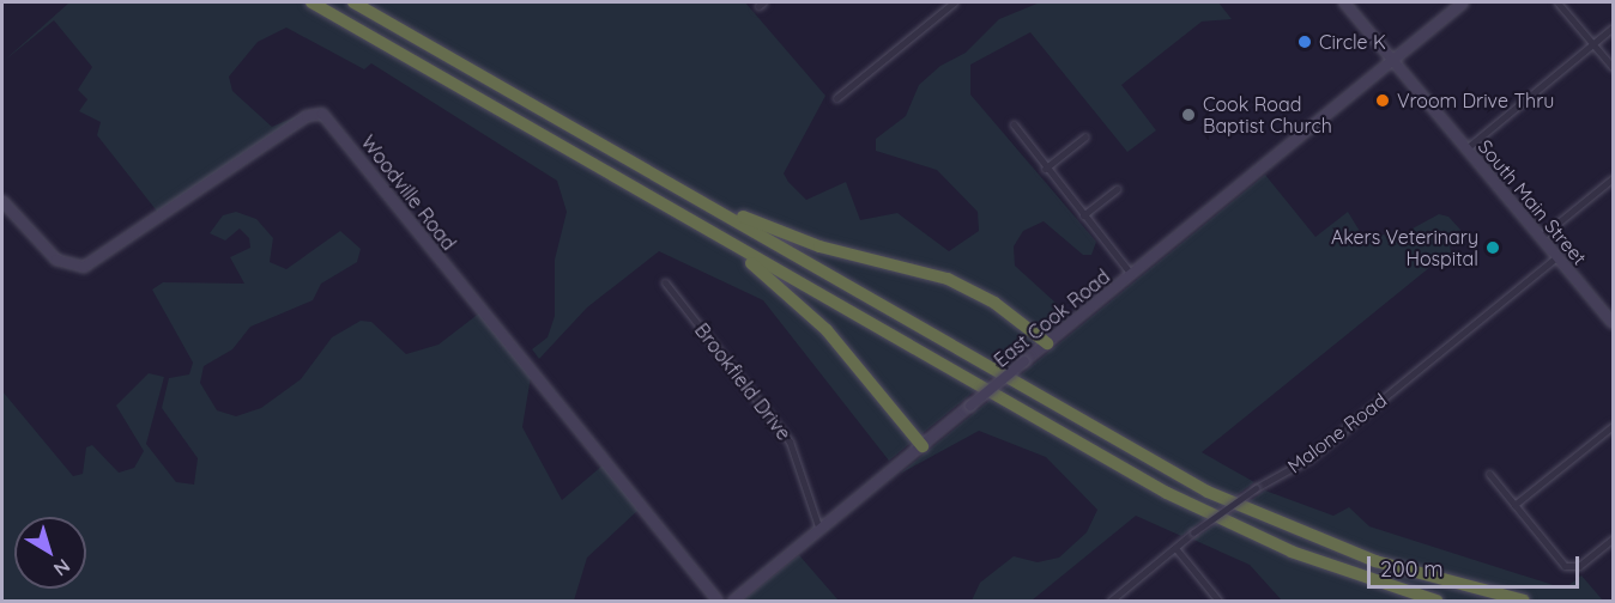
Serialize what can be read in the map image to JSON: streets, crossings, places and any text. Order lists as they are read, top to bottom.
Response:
{
  "streets": {
    "street": [
      "Woodville Road",
      "South Main Street",
      "East Cook Road",
      "Brookfield Drive",
      "Malone Road"
    ]
  },
  "crossings": [
    ["South Main Street", "East Cook Road"],
    ["South Main Street", "Malone Road"],
    ["East Cook Road", "Brookfield Drive"]
  ],
  "places": [
    "Circle K",
    "Vroom Drive Thru",
    "Cook Road Baptist Church",
    "Akers Veterinary Hospital"
  ],
  "scale_bar": "200 m",
  "north": "bottom right"
}
